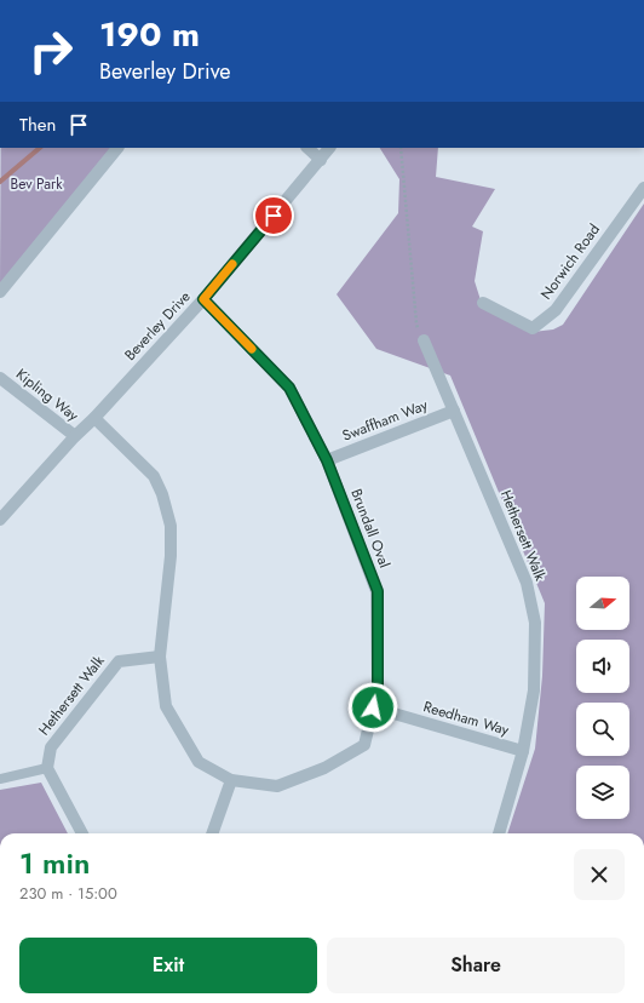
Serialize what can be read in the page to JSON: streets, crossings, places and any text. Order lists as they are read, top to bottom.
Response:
{
  "streets": {
    "street": [
      "Norwich Road",
      "Beverley Drive",
      "Kipling Way",
      "Swaffham Way",
      "Brundall Oval",
      "Hethersett Walk",
      "Reedham Way"
    ]
  },
  "crossings": [
    ["Beverley Drive", "Kipling Way"],
    ["Beverley Drive", "Brundall Oval"],
    ["Swaffham Way", "Brundall Oval"],
    ["Swaffham Way", "Hethersett Walk"],
    ["Brundall Oval", "Hethersett Walk"],
    ["Brundall Oval", "Reedham Way"],
    ["Hethersett Walk", "Reedham Way"]
  ],
  "parks": ["Bev Park"],
  "north": "right",
  "page": {
    "turn": ["190 m", "Beverley Drive"],
    "then": "Then",
    "heading": ["1 min", "230 m · 15:00"],
    "buttons": ["Exit", "Share"]
  }
}
